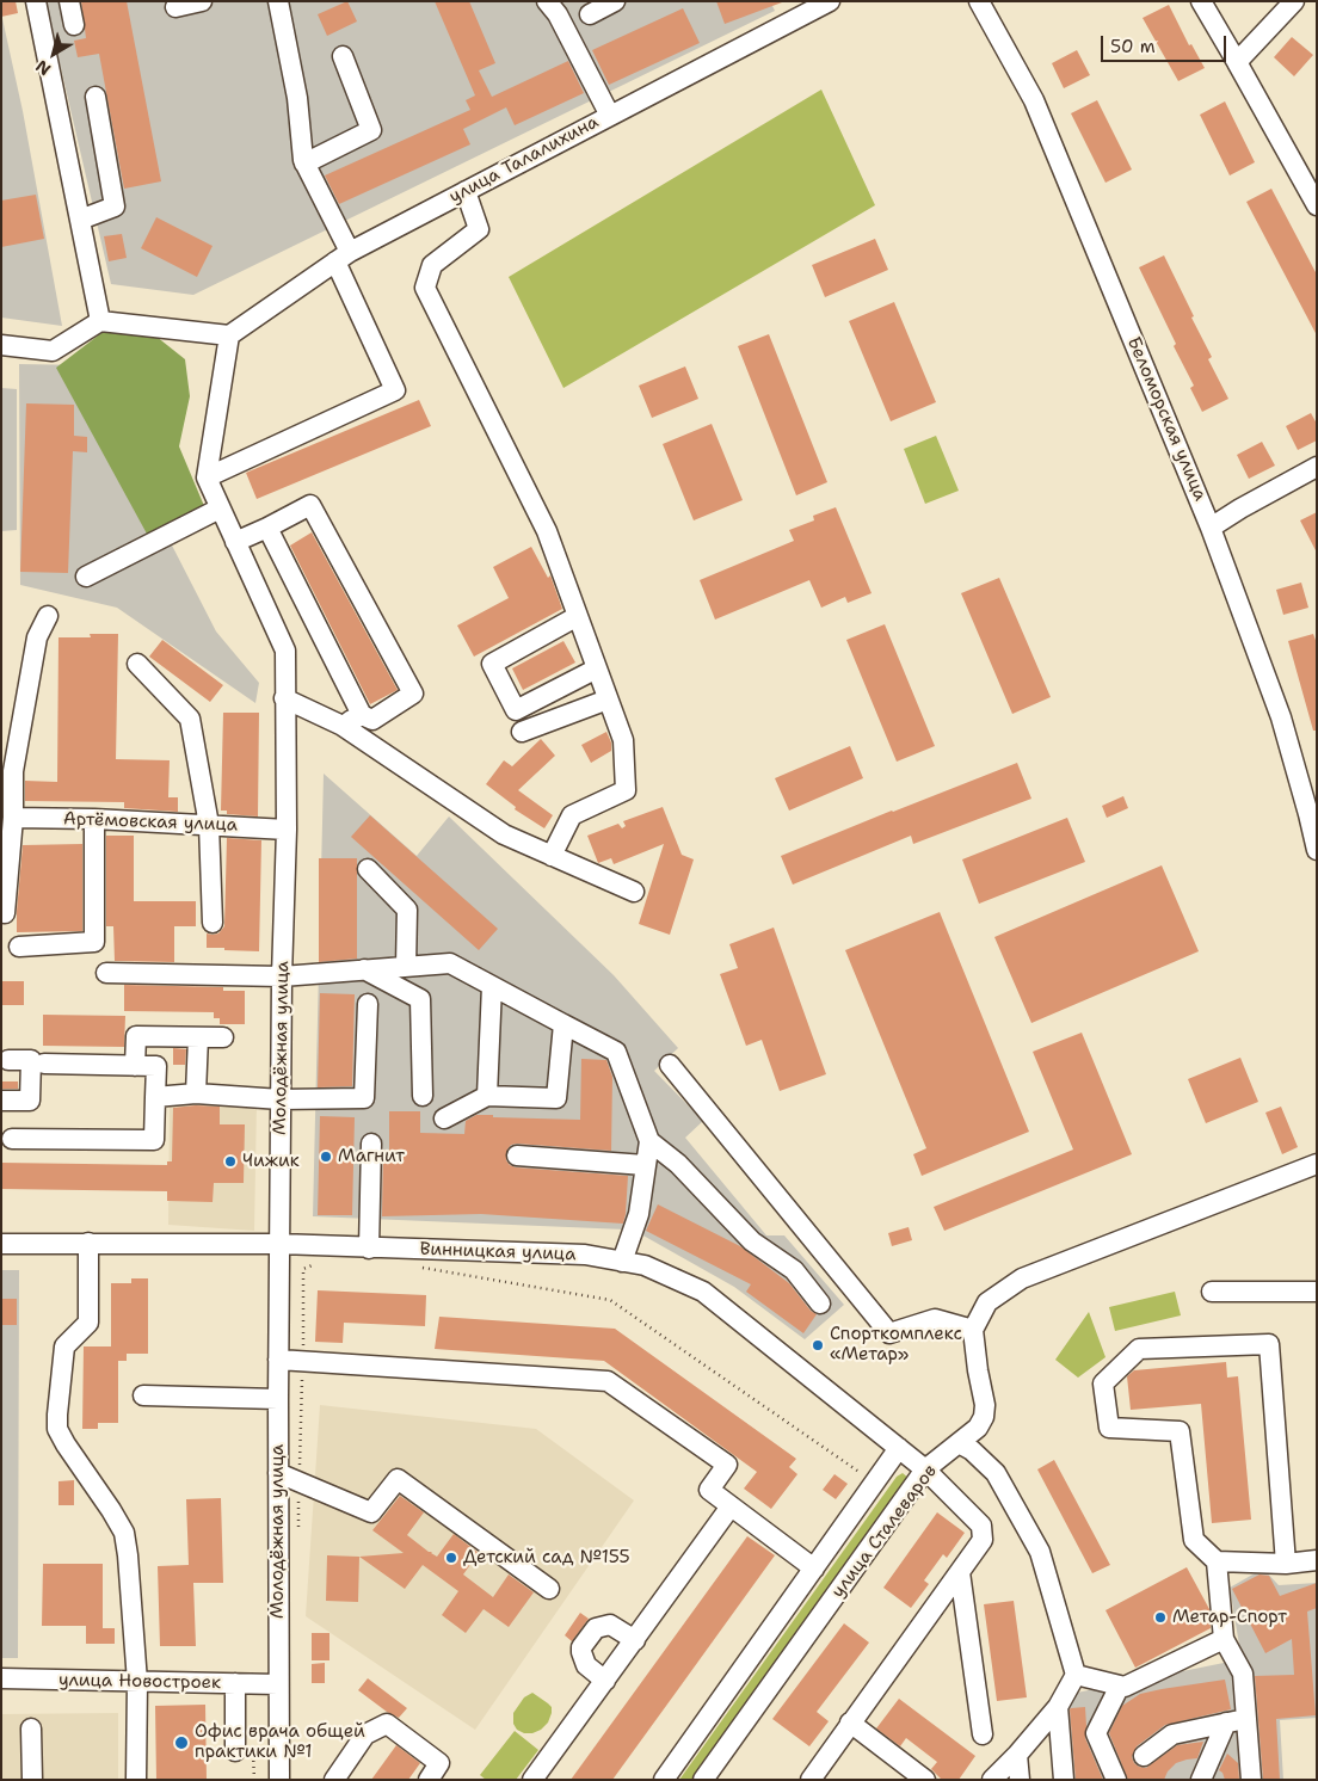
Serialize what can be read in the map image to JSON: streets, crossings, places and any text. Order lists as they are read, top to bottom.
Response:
{
  "streets": {
    "street": [
      "улица Талалихина",
      "Беломорская улица",
      "Артёмовская улица",
      "Молодёжная улица",
      "Винницкая улица",
      "улица Сталеваров",
      "улица Новостроек"
    ]
  },
  "crossings": [
    ["Артёмовская улица", "Молодёжная улица"],
    ["Молодёжная улица", "Винницкая улица"],
    ["Молодёжная улица", "улица Новостроек"],
    ["Винницкая улица", "улица Сталеваров"]
  ],
  "places": [
    "Магнит",
    "Чижик",
    "Спорткомплекс «Метар»",
    "Детский сад №155",
    "Метар-Спорт",
    "Офис врача общей практики №1"
  ],
  "scale_bar": "50 m",
  "north": "bottom left"
}
